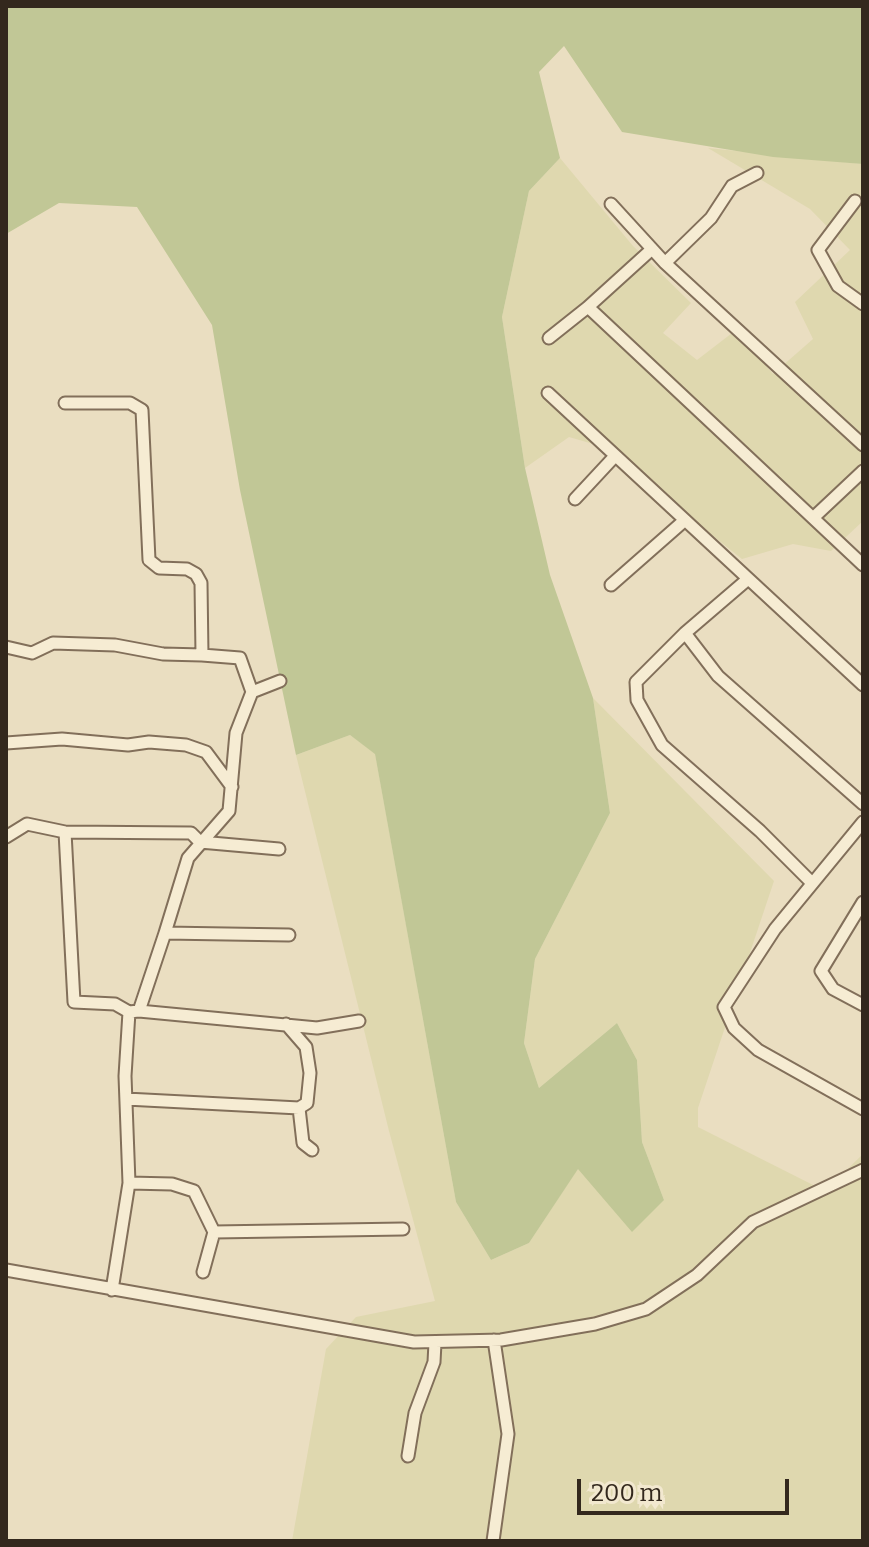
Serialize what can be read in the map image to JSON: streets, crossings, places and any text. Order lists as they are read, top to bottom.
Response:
{
  "scale_bar": "200 m"
}
